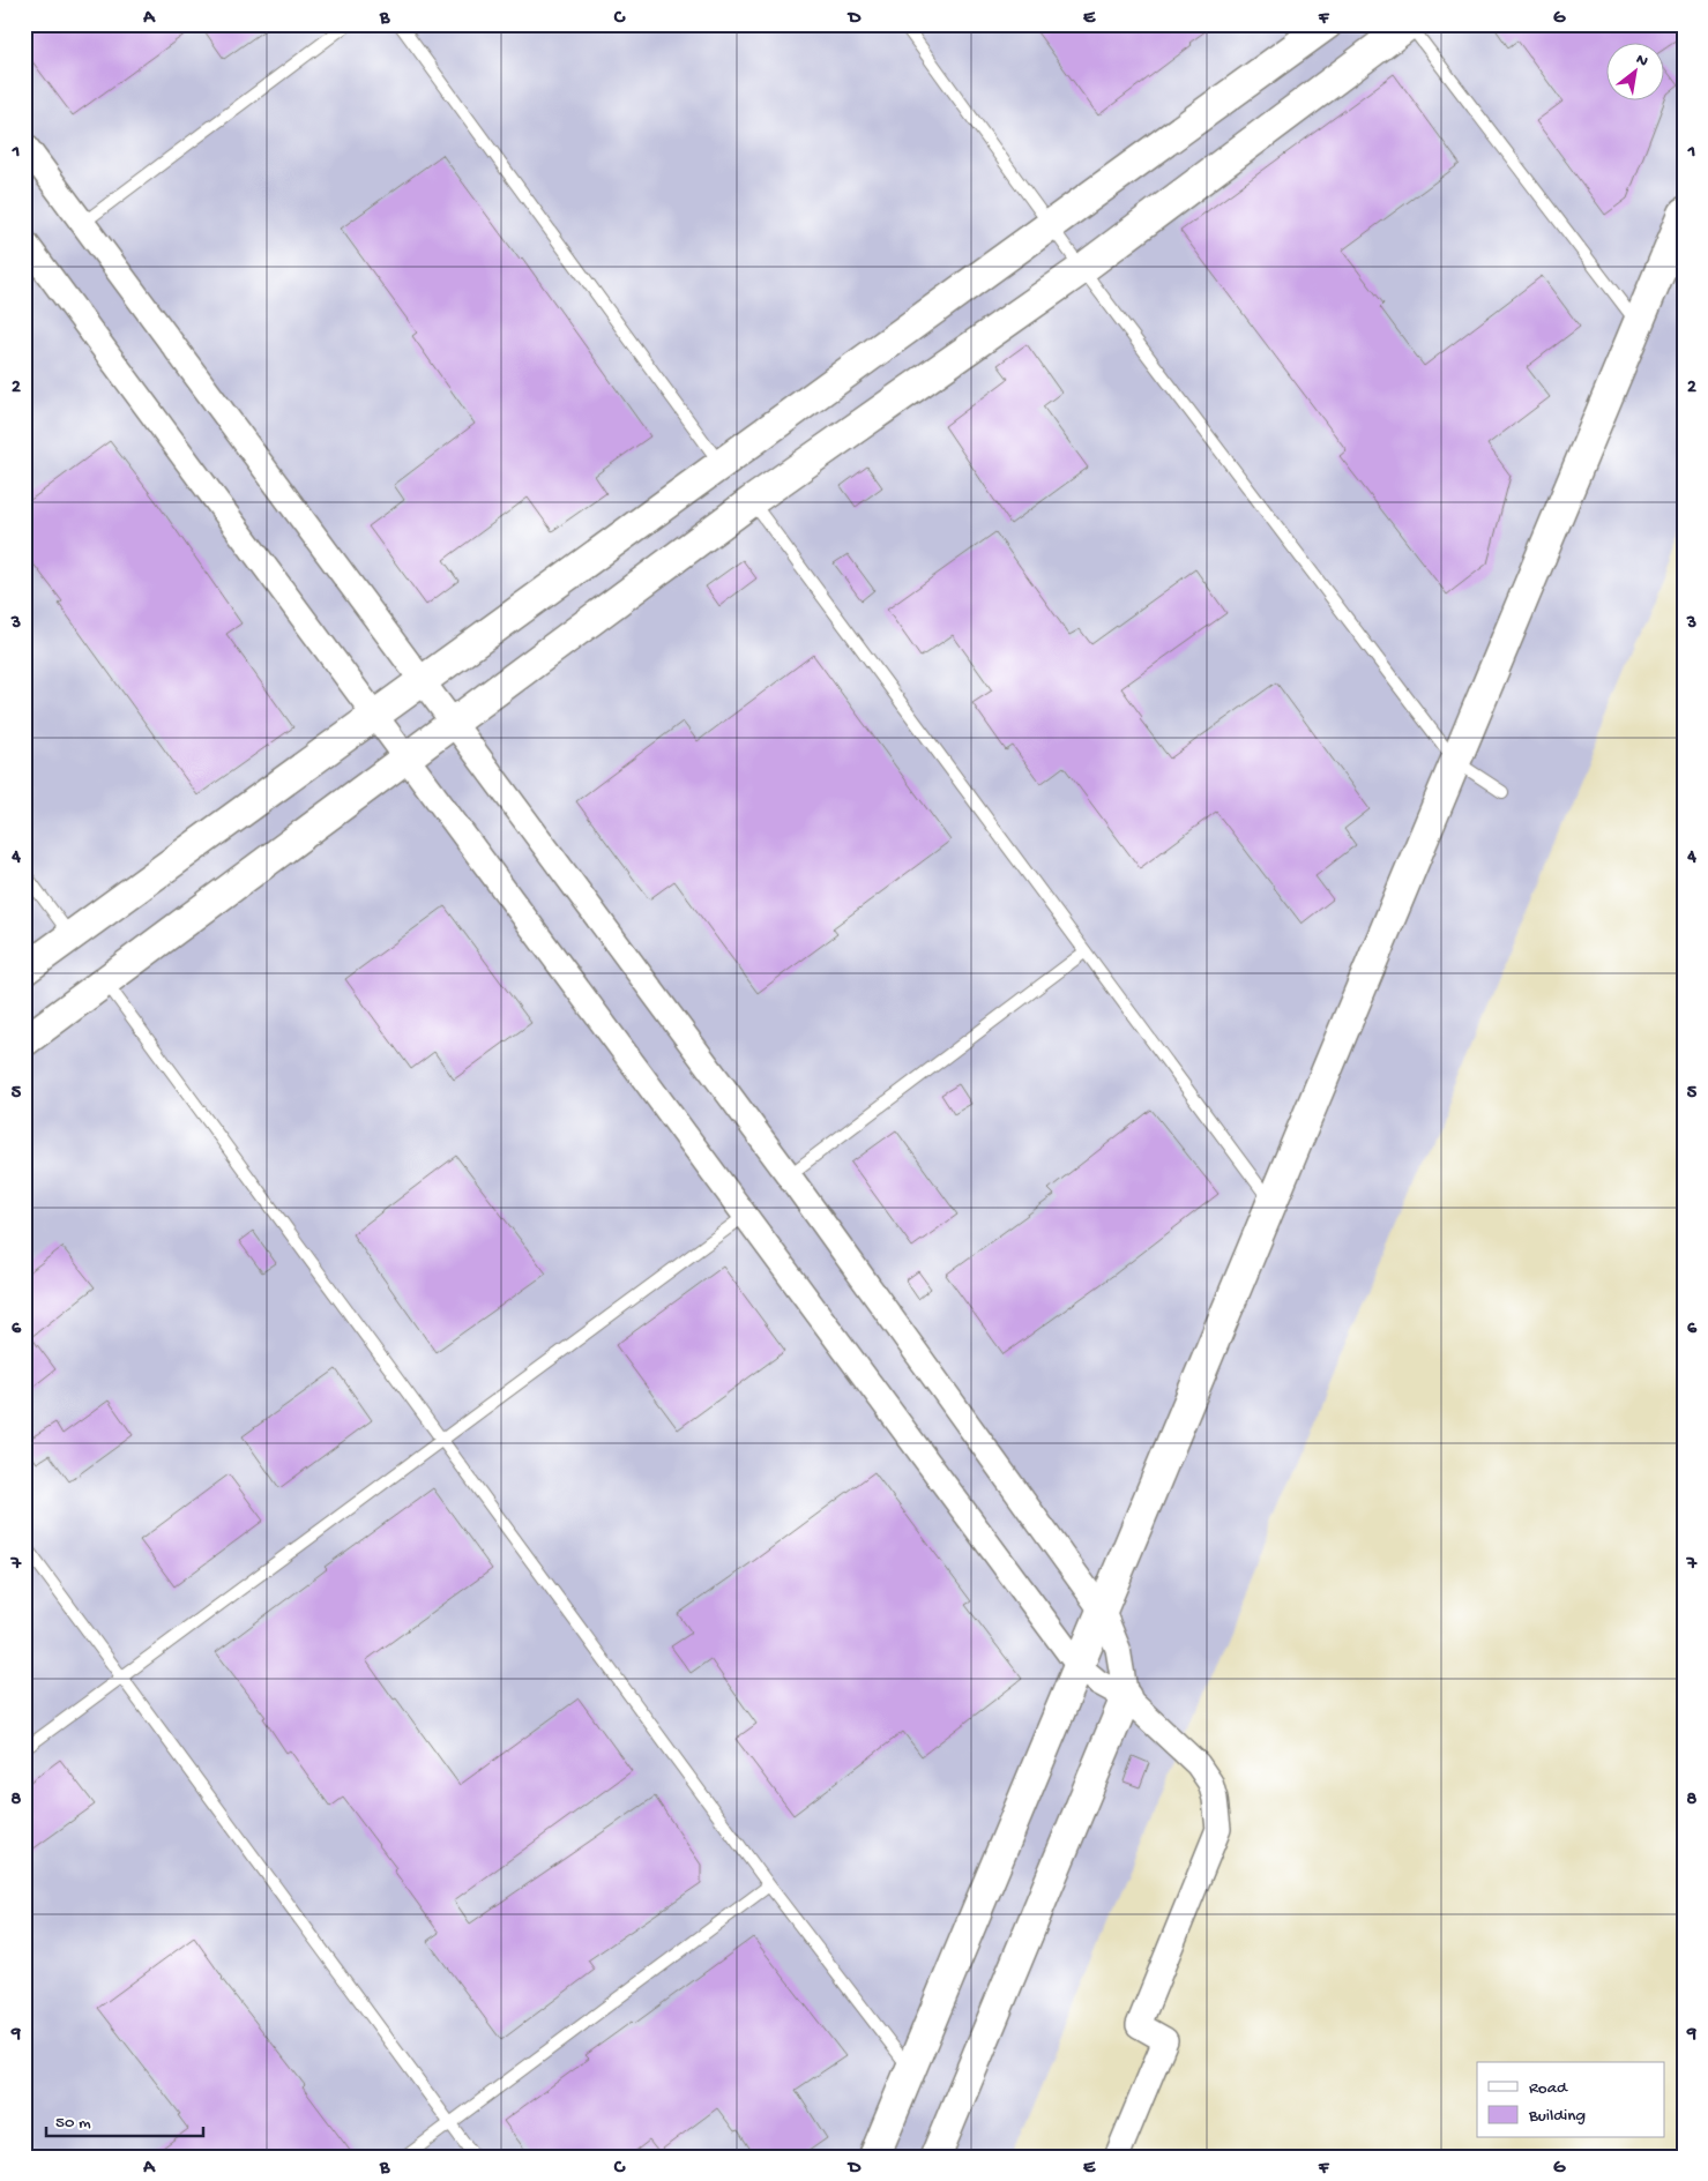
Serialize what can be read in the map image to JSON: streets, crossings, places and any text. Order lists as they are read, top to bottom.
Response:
{
  "legend": ["Road", "Building"],
  "scale_bar": "50 m",
  "north": "top right",
  "grid": {
    "columns": [
      "A",
      "B",
      "C",
      "D",
      "E",
      "F",
      "G"
    ],
    "rows": [
      "1",
      "2",
      "3",
      "4",
      "5",
      "6",
      "7",
      "8",
      "9"
    ]
  }
}
